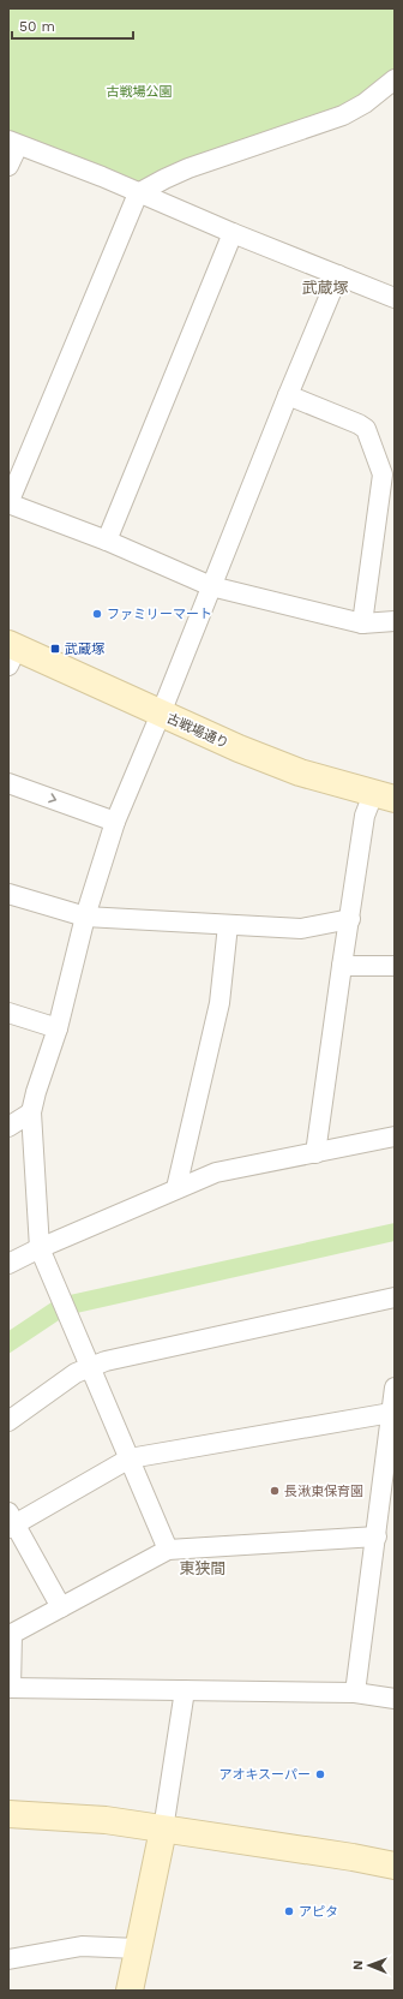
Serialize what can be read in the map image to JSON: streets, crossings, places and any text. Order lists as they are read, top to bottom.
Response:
{
  "streets": {
    "street": ["古戦場通り"]
  },
  "districts": ["武蔵塚", "東狭間"],
  "parks": ["古戦場公園"],
  "places": {
    "other": [
      "ファミリーマート",
      "長湫東保育園",
      "アオキスーパー",
      "アピタ"
    ],
    "transit": ["武蔵塚"]
  },
  "scale_bar": "50 m",
  "north": "left"
}
